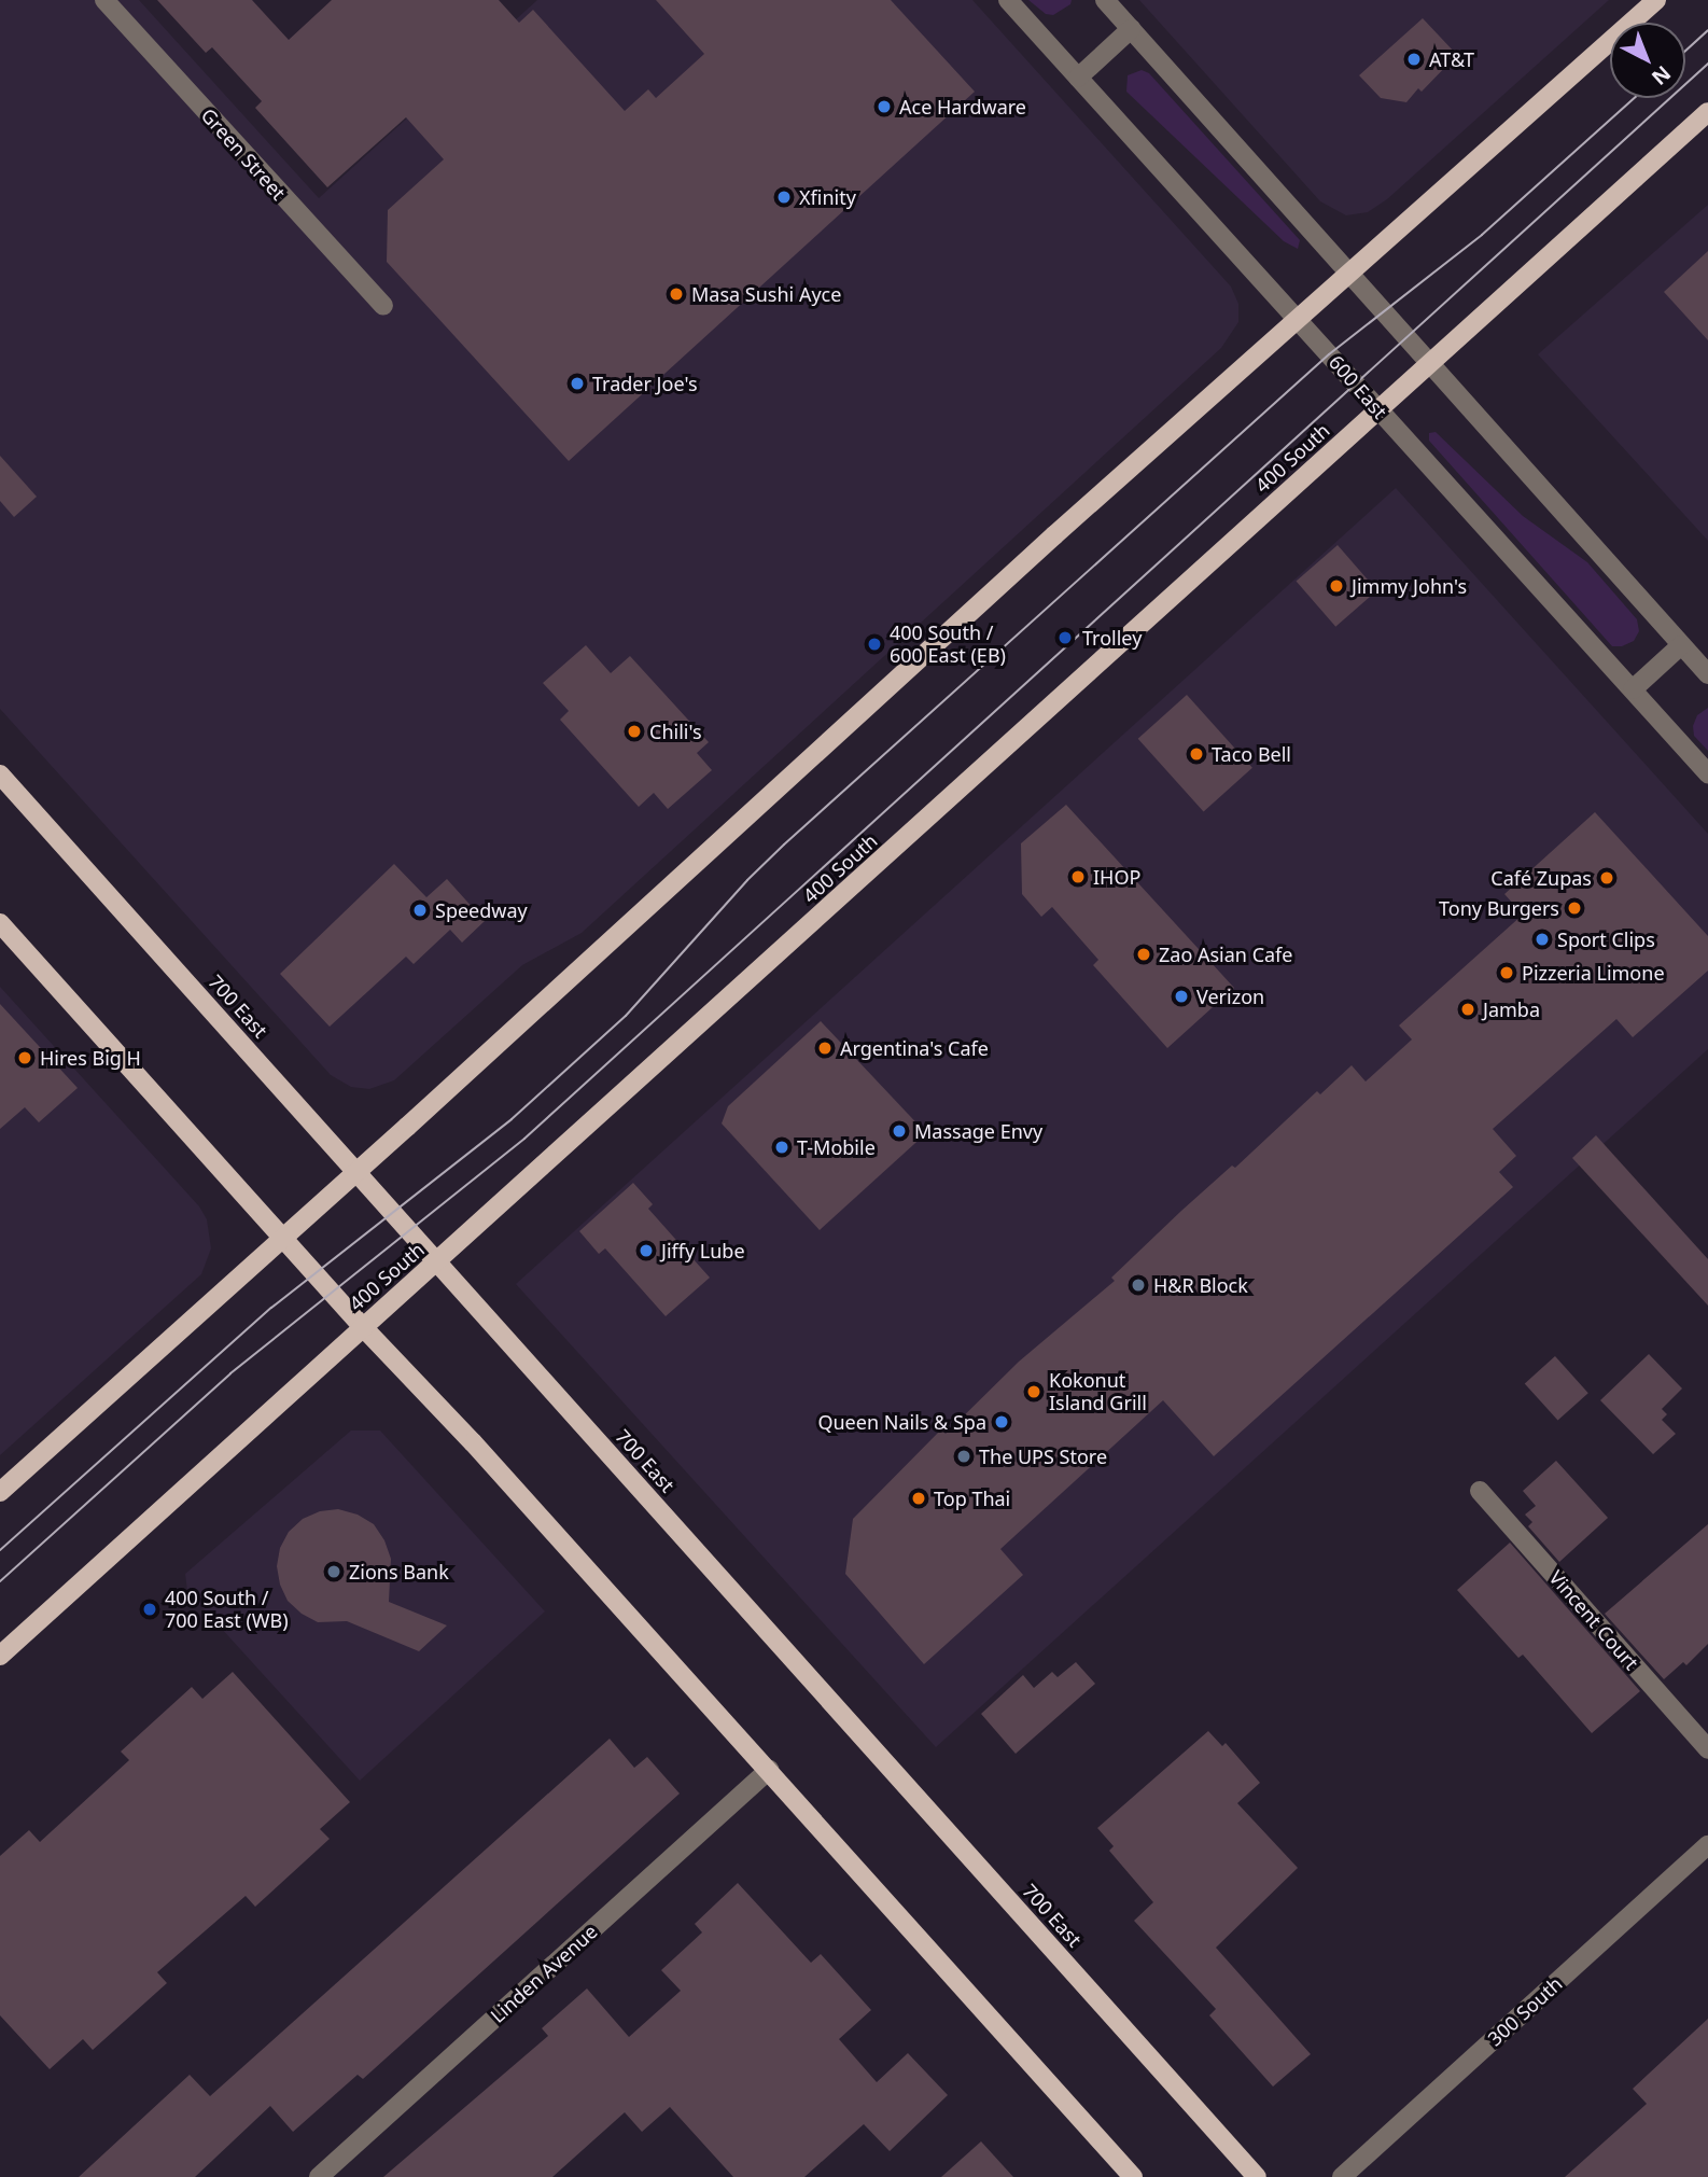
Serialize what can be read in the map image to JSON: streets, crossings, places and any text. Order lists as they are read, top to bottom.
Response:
{
  "streets": {
    "main road": ["400 South", "700 East"],
    "street": [
      "Green Street",
      "600 East",
      "Vincent Court",
      "Linden Avenue",
      "300 South"
    ]
  },
  "crossings": [
    ["600 East", "400 South"],
    ["400 South", "700 East"]
  ],
  "places": [
    "AT&T",
    "Ace Hardware",
    "Xfinity",
    "Masa Sushi Ayce",
    "Trader Joe's",
    "Jimmy John's",
    "Trolley",
    "400 South / 600 East (EB)",
    "Chili's",
    "Taco Bell",
    "IHOP",
    "Café Zupas",
    "Tony Burgers",
    "Speedway",
    "Sport Clips",
    "Zao Asian Cafe",
    "Pizzeria Limone",
    "Verizon",
    "Jamba",
    "Argentina's Cafe",
    "Hires Big H",
    "Massage Envy",
    "T-Mobile",
    "Jiffy Lube",
    "H&R Block",
    "Kokonut Island Grill",
    "Queen Nails & Spa",
    "The UPS Store",
    "Top Thai",
    "Zions Bank",
    "400 South / 700 East (WB)"
  ],
  "north": "bottom right"
}
